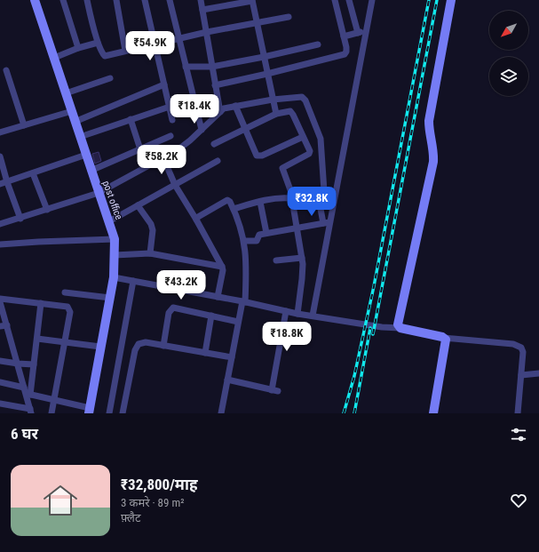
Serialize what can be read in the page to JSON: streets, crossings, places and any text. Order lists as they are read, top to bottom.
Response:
{
  "streets": {
    "street": ["post office"]
  },
  "north": "bottom left",
  "page": {
    "price": [
      "₹54.9K",
      "₹18.4K",
      "₹58.2K",
      "₹32.8K",
      "₹43.2K",
      "₹18.8K"
    ],
    "heading": "6 घर",
    "list": [
      {
        "name": "₹32,800/माह",
        "note": "3 कमरे · 89 m² · फ़्लैट"
      }
    ]
  }
}
